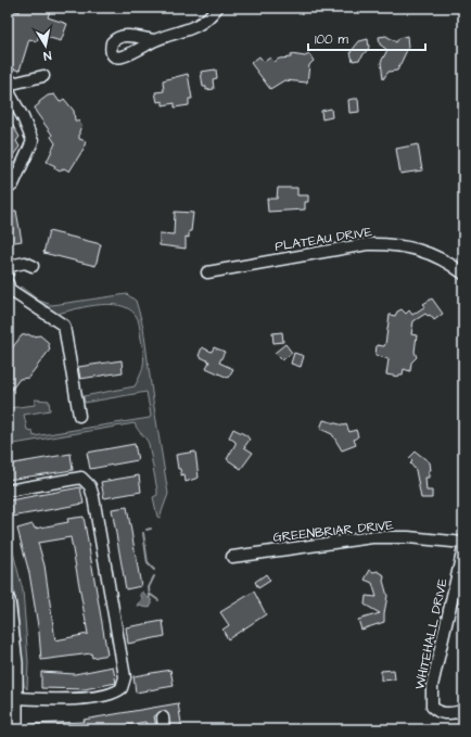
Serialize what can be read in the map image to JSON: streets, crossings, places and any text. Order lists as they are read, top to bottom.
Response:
{
  "streets": {
    "street": ["PLATEAU DRIVE", "GREENBRIAR DRIVE", "WHITEHALL DRIVE"]
  },
  "scale_bar": "100 m",
  "north": "bottom"
}
